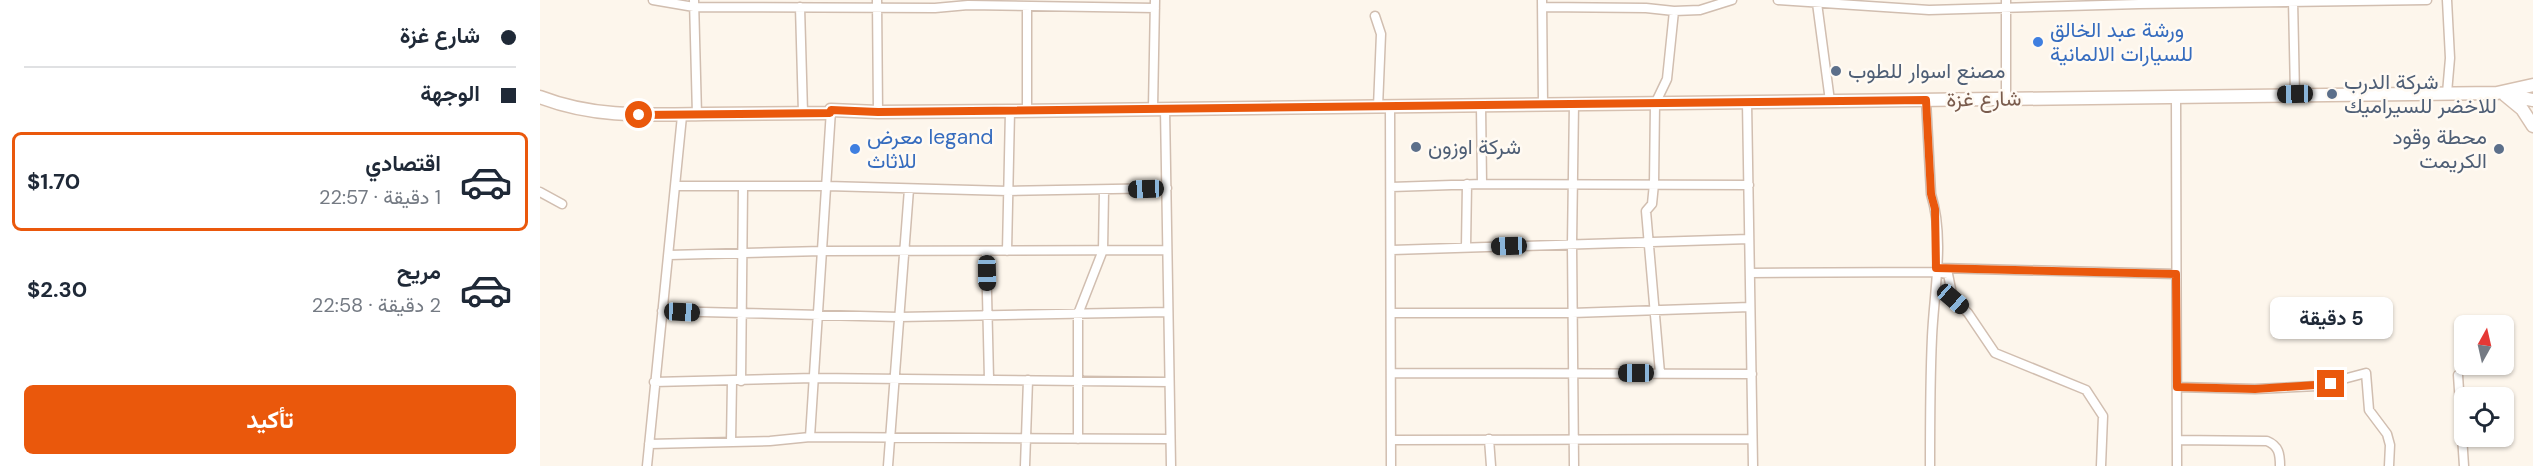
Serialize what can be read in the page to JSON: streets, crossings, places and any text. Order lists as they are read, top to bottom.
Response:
{
  "streets": {
    "main road": ["شارع غزة"]
  },
  "places": [
    "ورشة عبد الخالق للسيارات الالمانية",
    "مصنع اسوار للطوب",
    "شركة الدرب للاخضر للسيراميك",
    "شركة اوزون",
    "معرض legand للاثاث",
    "محطة وقود الكريمت"
  ],
  "north": "top",
  "page": {
    "banner": ["شارع غزة", "الوجهة"],
    "list": [
      {
        "name": "اقتصادي",
        "note": "1 دقيقة · 22:57",
        "value": "$1.70"
      },
      {
        "name": "مريح",
        "note": "2 دقيقة · 22:58",
        "value": "$2.30"
      }
    ],
    "bubble": "5 دقيقة",
    "buttons": "تأكيد"
  }
}
